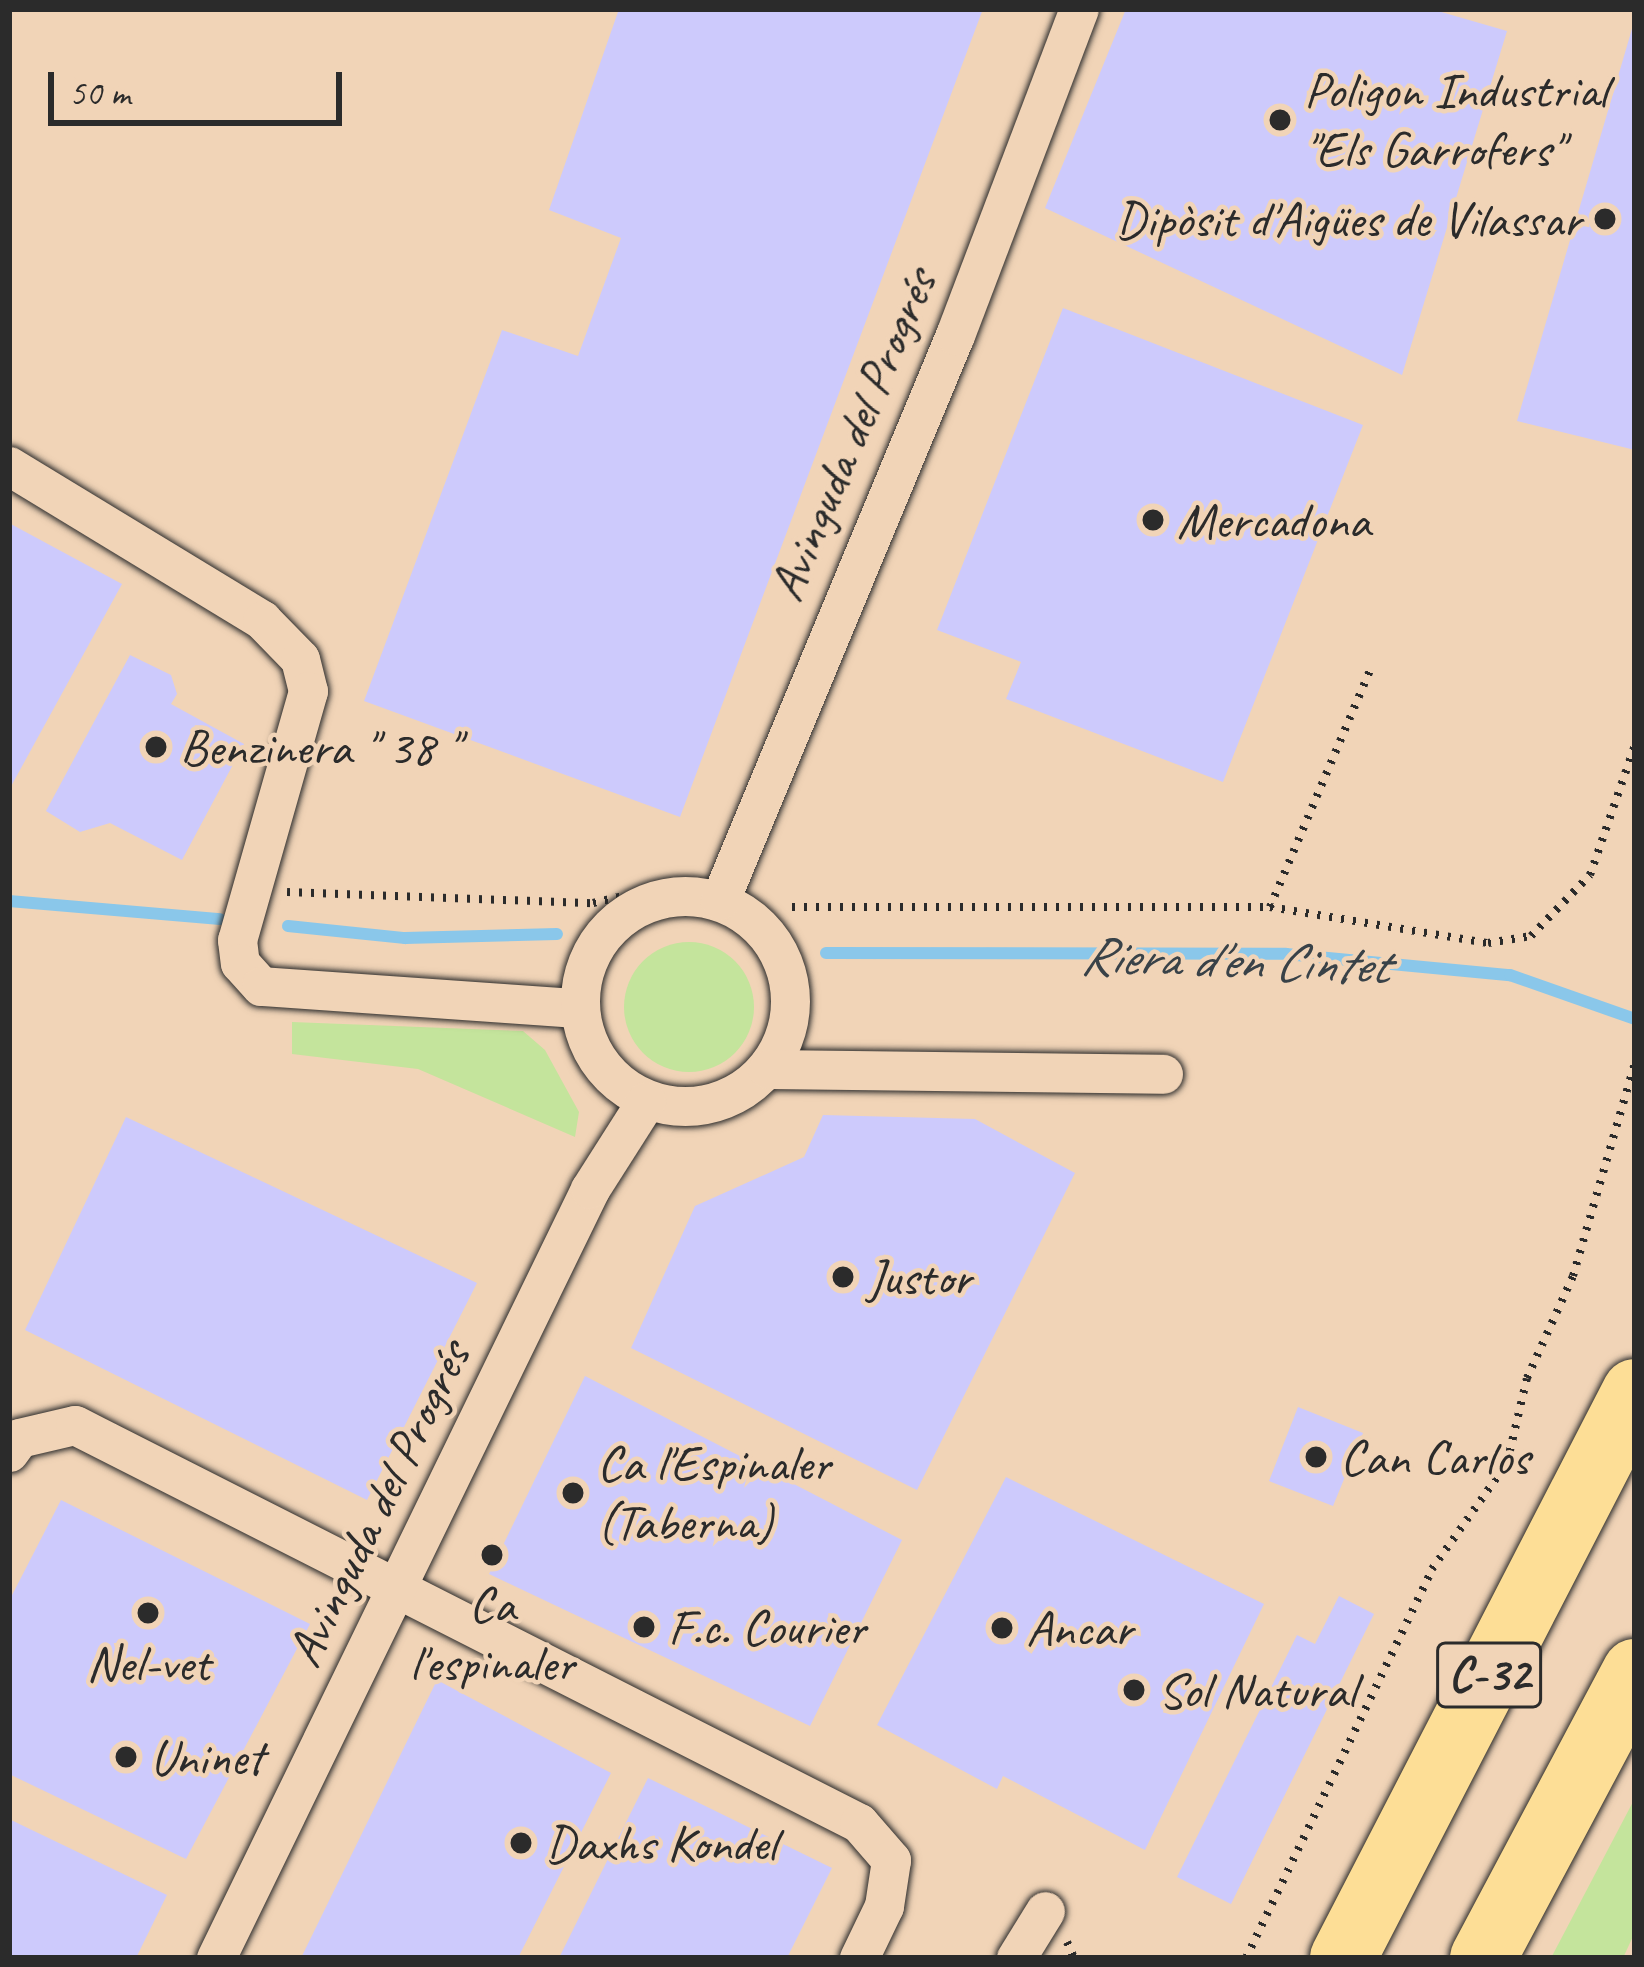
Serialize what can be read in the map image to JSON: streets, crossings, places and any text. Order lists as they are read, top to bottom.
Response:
{
  "streets": {
    "highway": ["C-32"],
    "street": ["Avinguda del Progrés"]
  },
  "water": ["Riera d'en Cintet"],
  "places": [
    "Poligon Industrial \"Els Garrofers\"",
    "Dipòsit d'Aigües de Vilassar",
    "Mercadona",
    "Benzinera \" 38 \"",
    "Justor",
    "Can Carlos",
    "Ca l'Espinaler (Taberna)",
    "Ca l'espinaler",
    "Nel-vet",
    "F.c. Courier",
    "Ancar",
    "Sol Natural",
    "Uninet",
    "Daxhs Kondel"
  ],
  "scale_bar": "50 m"
}
